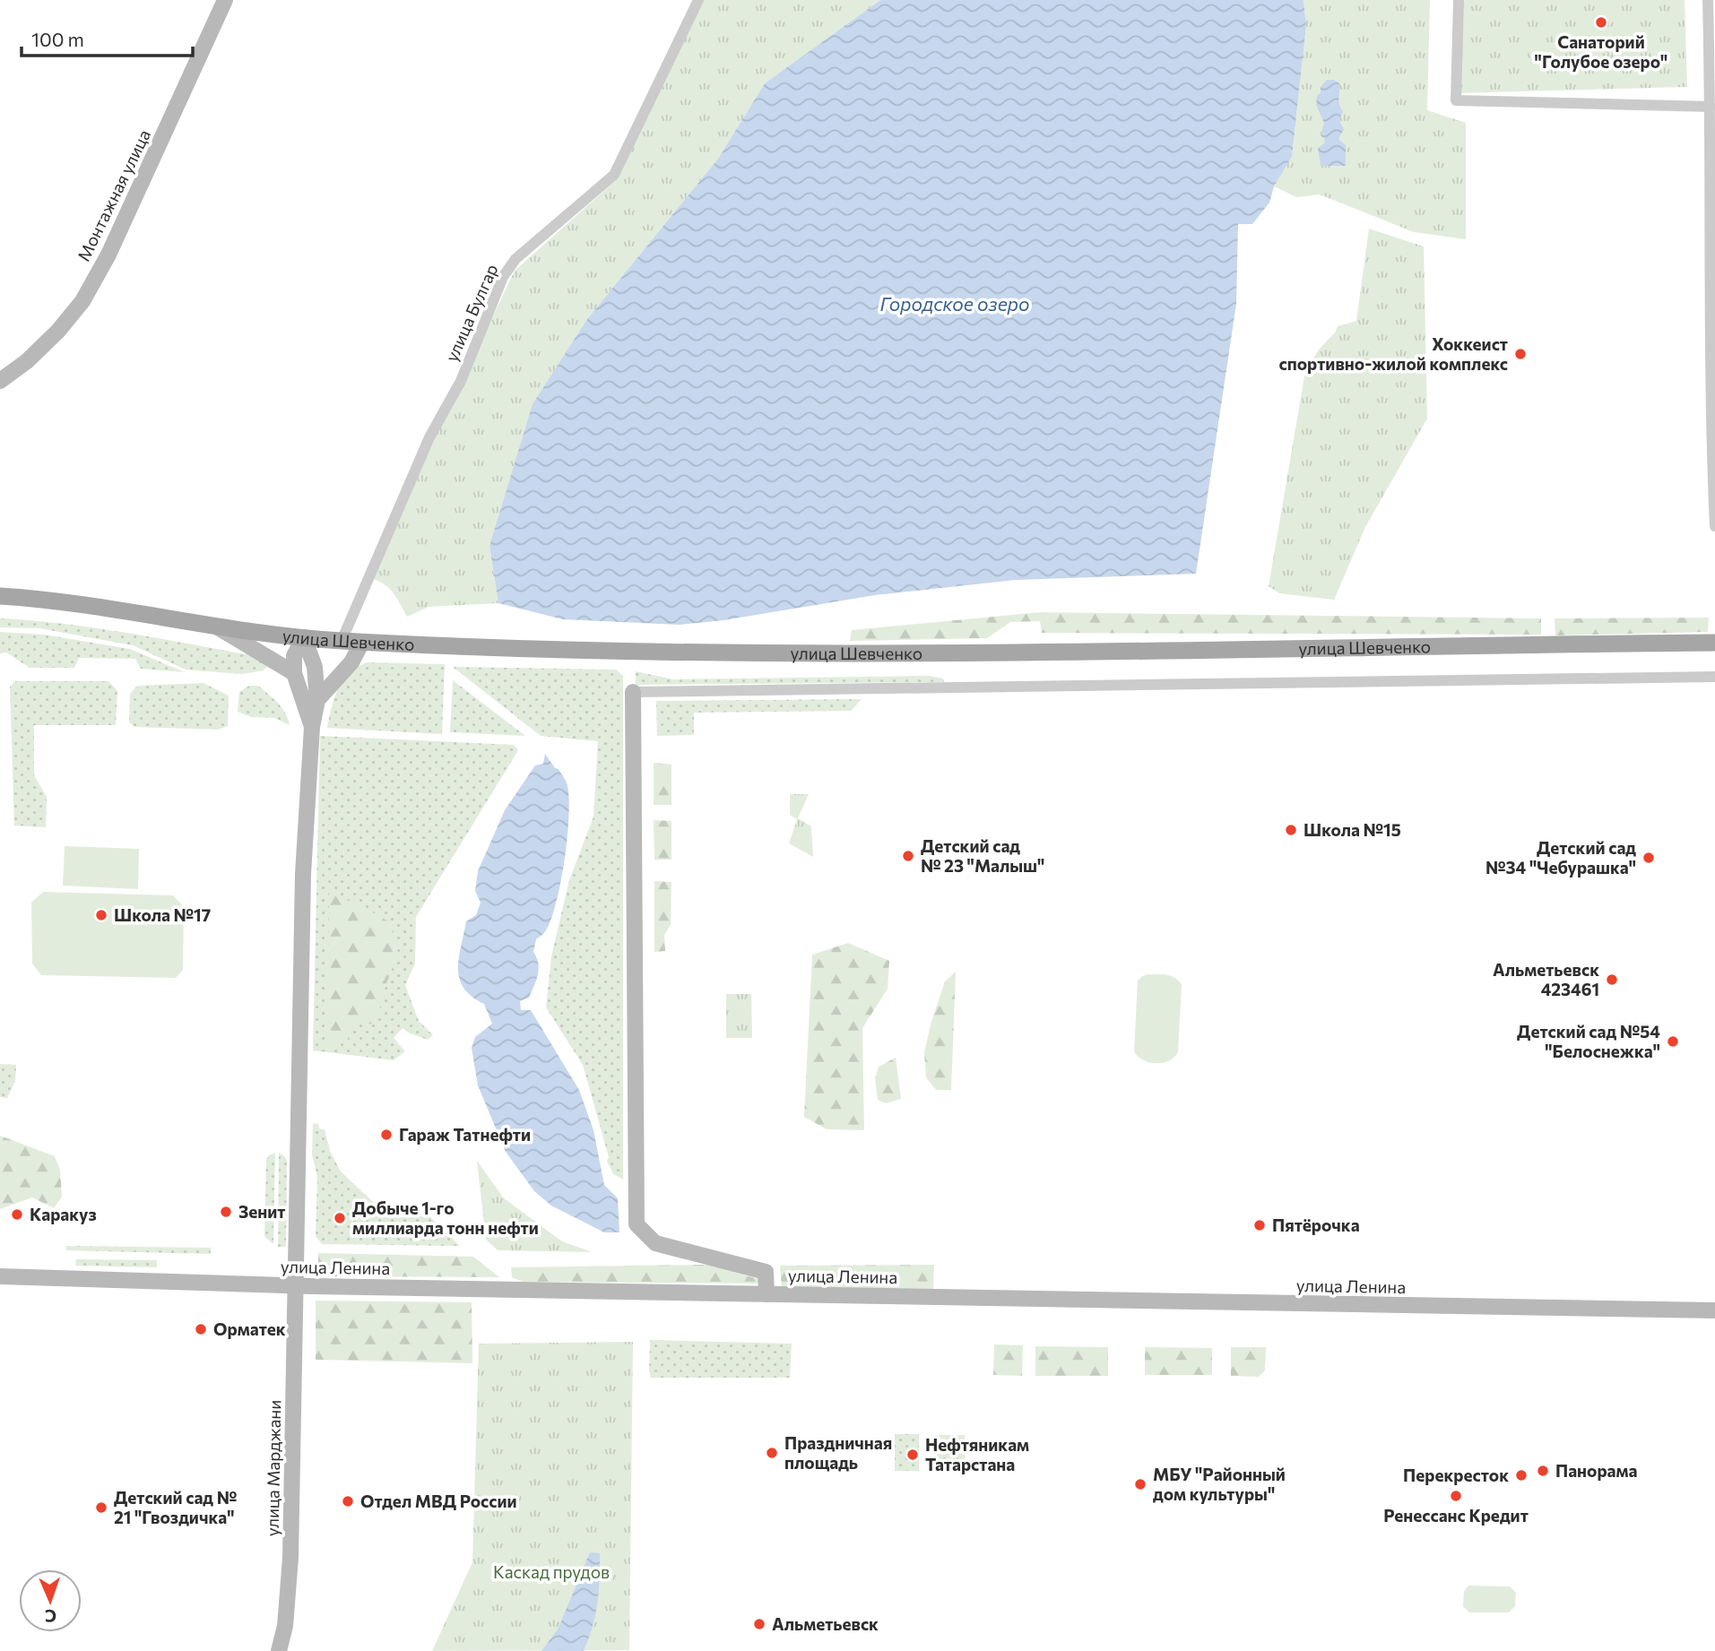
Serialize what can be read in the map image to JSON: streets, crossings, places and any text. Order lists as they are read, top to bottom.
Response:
{
  "streets": {
    "main road": ["улица Шевченко"],
    "street": [
      "Монтажная улица",
      "улица Булгар",
      "улица Ленина",
      "улица Марджани"
    ]
  },
  "crossings": [
    ["улица Булгар", "улица Шевченко"],
    ["улица Ленина", "улица Марджани"]
  ],
  "water": ["Городское озеро"],
  "parks": ["Каскад прудов"],
  "places": [
    "Санаторий \"Голубое озеро\"",
    "Хоккеист спортивно-жилой комплекс",
    "Школа №15",
    "Детский сад № 23 \"Малыш\"",
    "Детский сад №34 \"Чебурашка\"",
    "Школа №17",
    "Альметьевск 423461",
    "Детский сад №54 \"Белоснежка\"",
    "Гараж Татнефти",
    "Зенит",
    "Каракуз",
    "Добыче 1-го миллиарда тонн нефти",
    "Пятёрочка",
    "Орматек",
    "Праздничная площадь",
    "Нефтяникам Татарстана",
    "Панорама",
    "Перекресток",
    "МБУ \"Районный дом культуры\"",
    "Ренессанс Кредит",
    "Отдел МВД России",
    "Детский сад № 21 \"Гвоздичка\"",
    "Альметьевск"
  ],
  "scale_bar": "100 m",
  "north": "bottom"
}
